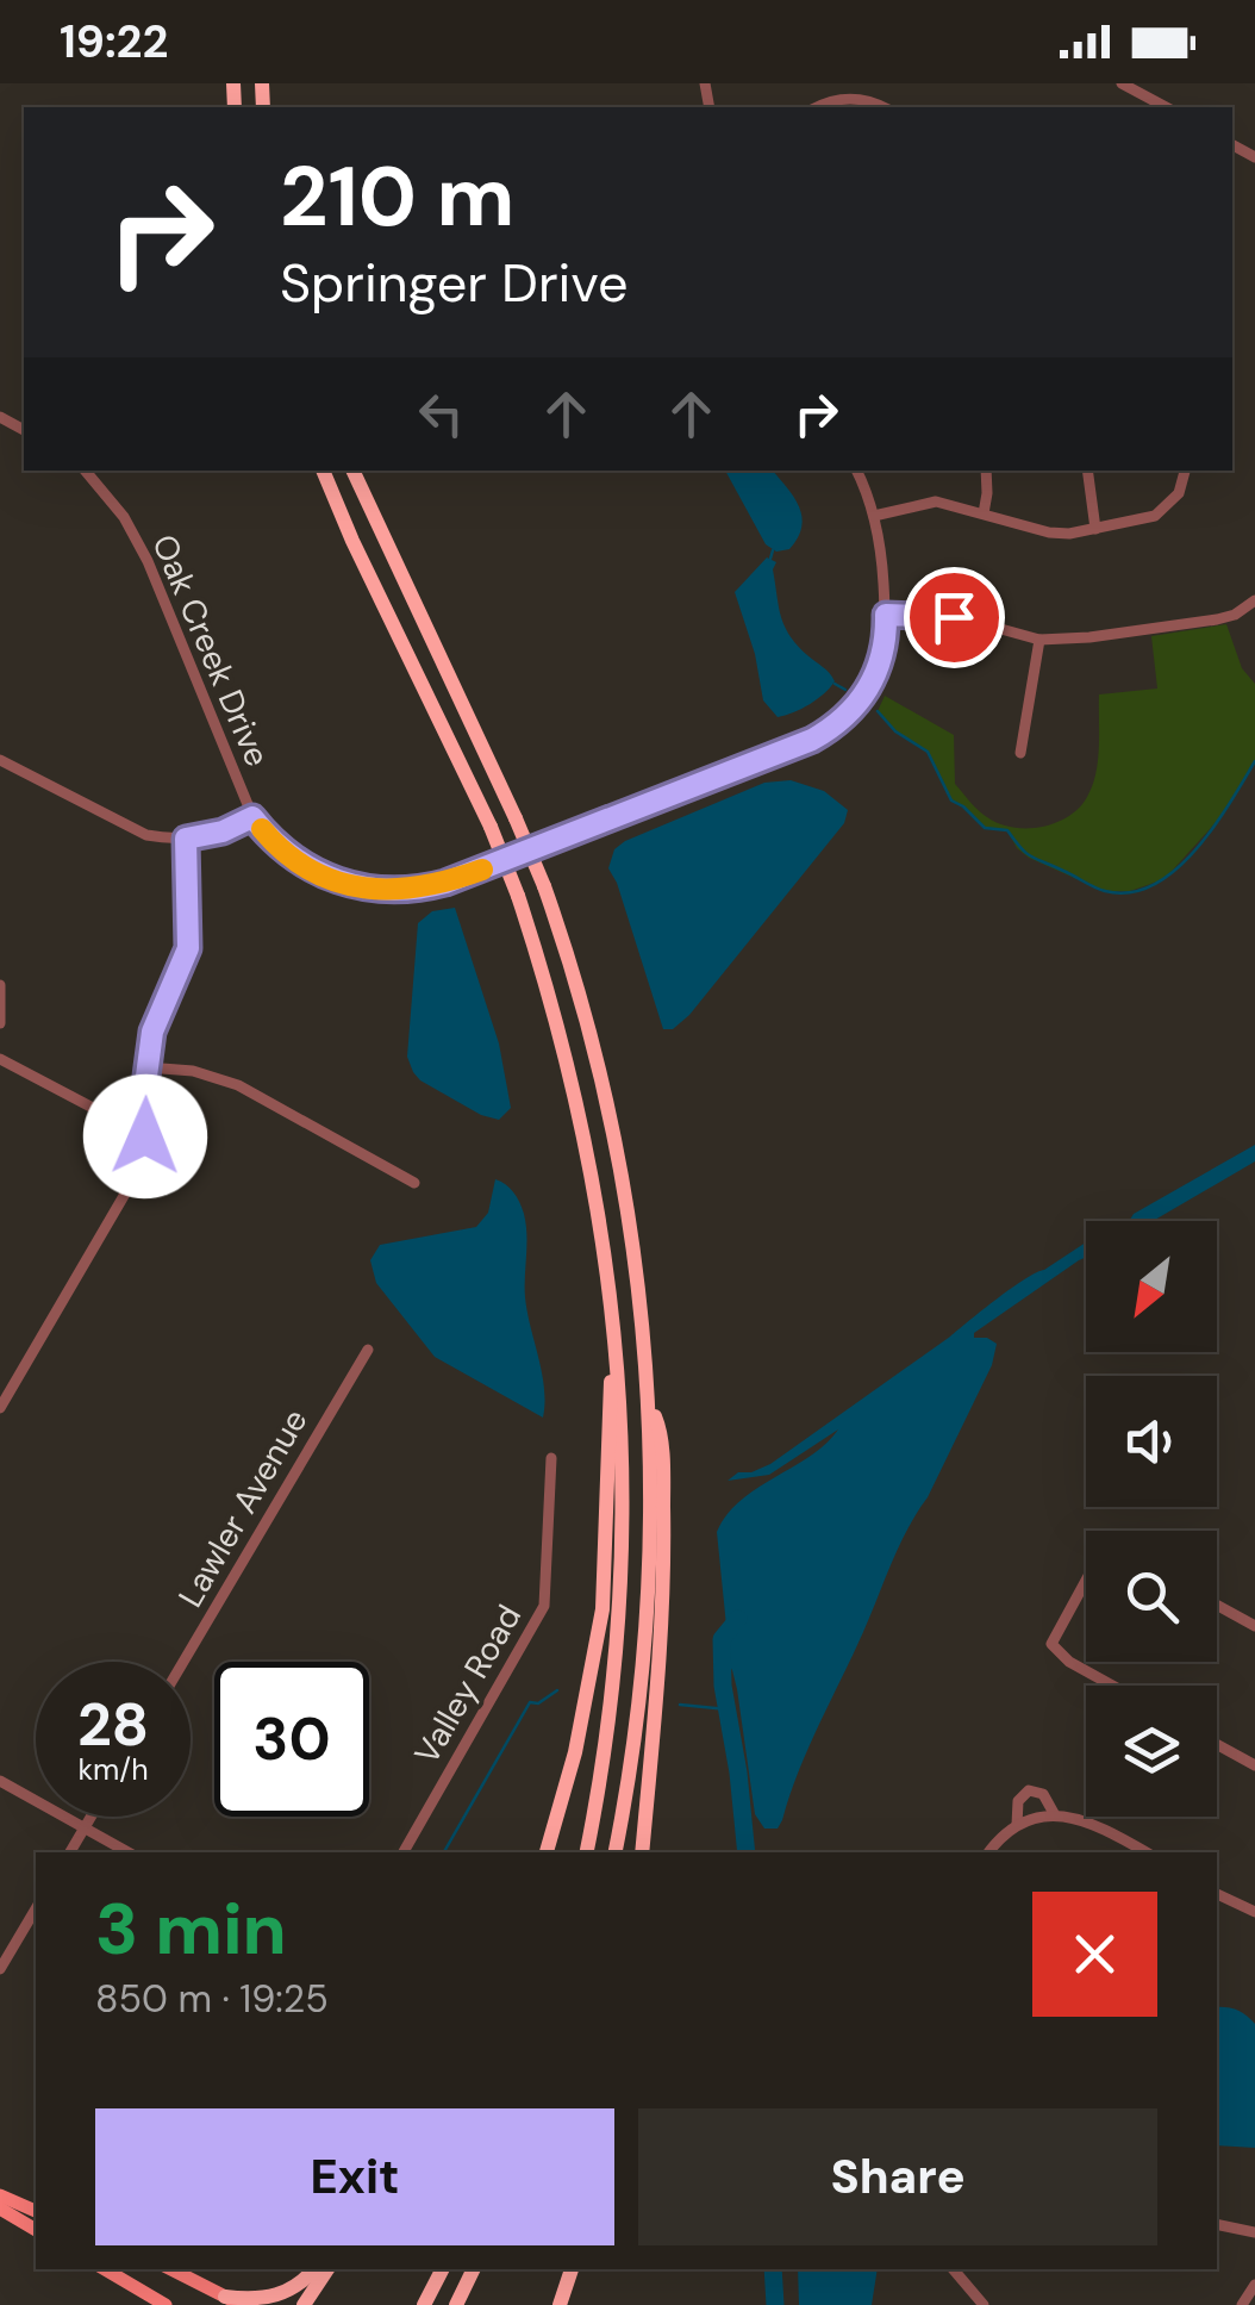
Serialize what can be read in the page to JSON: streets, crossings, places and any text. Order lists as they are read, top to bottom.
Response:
{
  "streets": {
    "street": ["Oak Creek Drive", "Lawler Avenue", "Valley Road"]
  },
  "north": "bottom left",
  "page": {
    "status": "19:22",
    "turn": ["210 m", "Springer Drive"],
    "speed": "28 km/h",
    "limit": "30",
    "heading": ["3 min", "850 m · 19:25"],
    "buttons": ["Exit", "Share"]
  }
}
